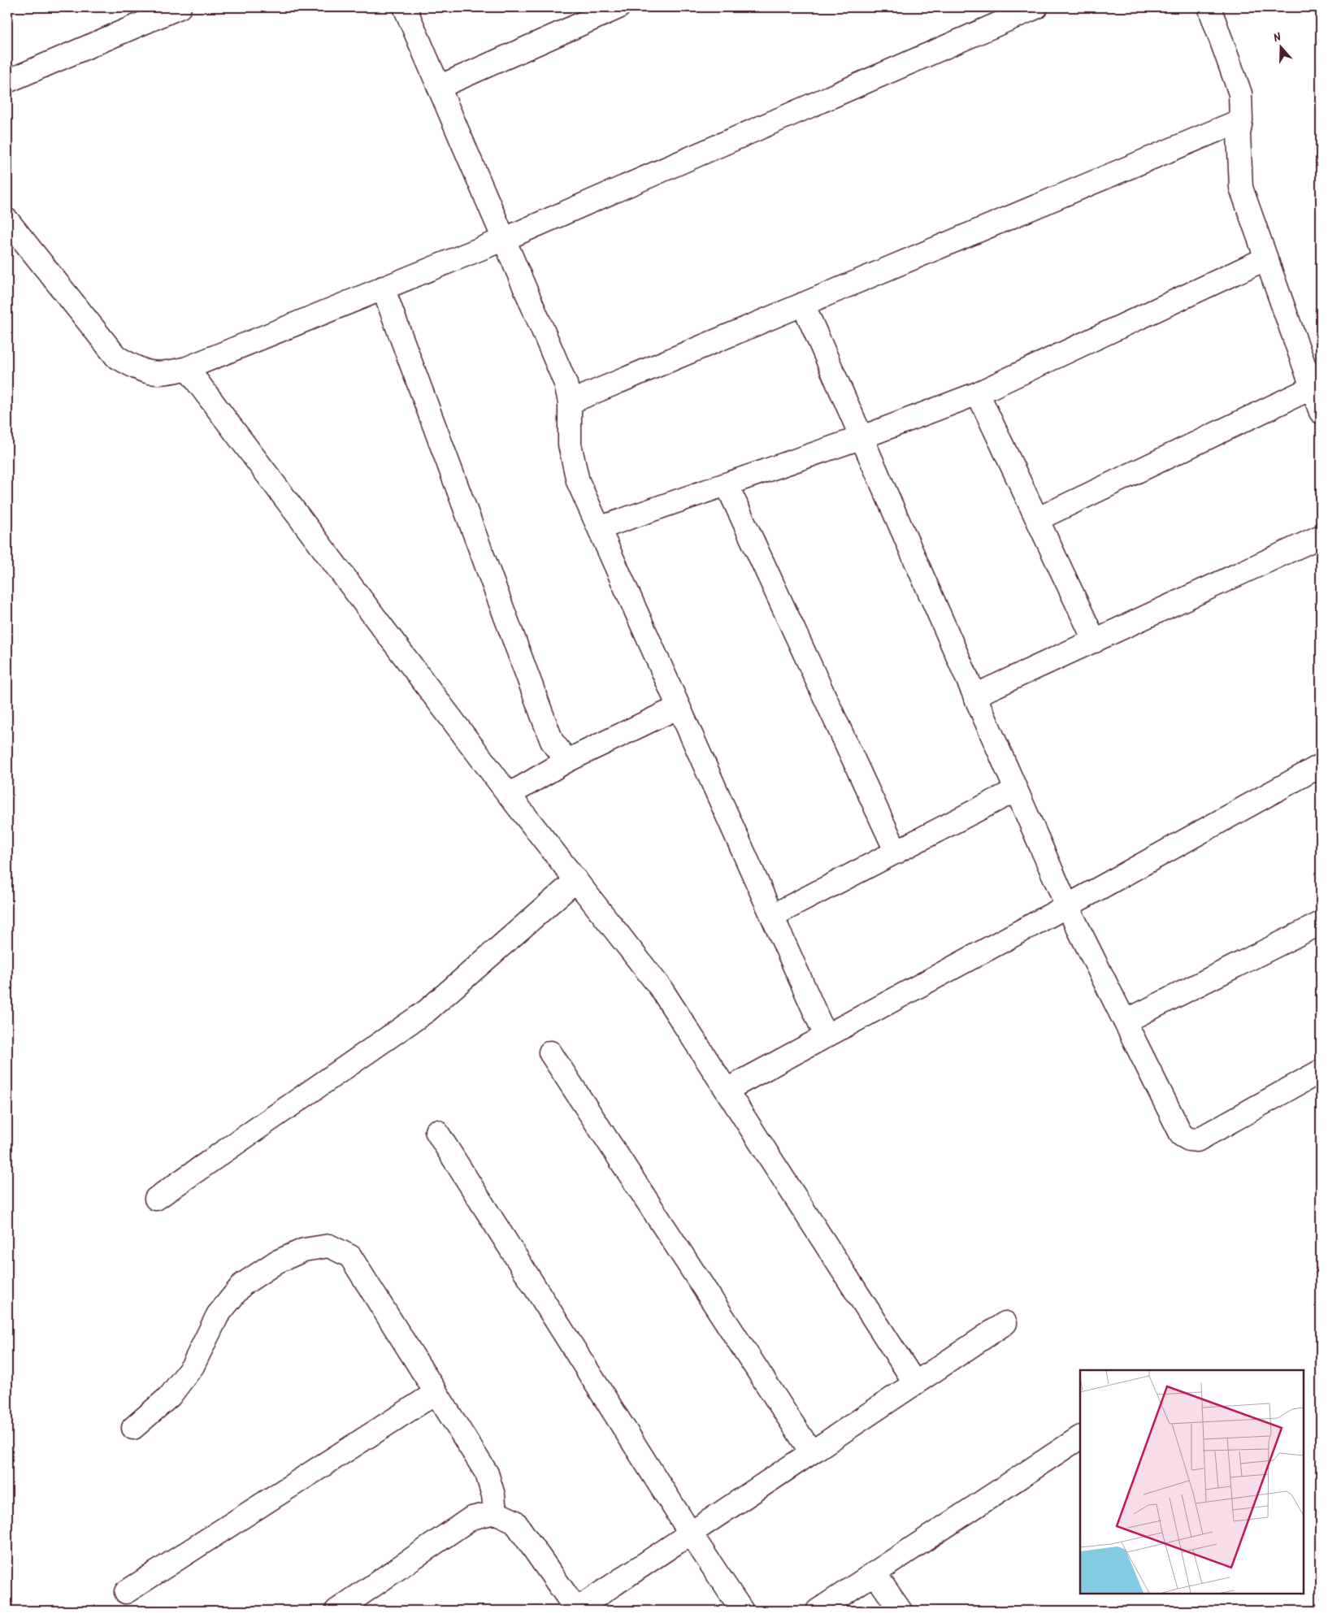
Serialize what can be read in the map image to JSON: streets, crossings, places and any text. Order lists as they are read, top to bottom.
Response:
{
  "north": "top"
}
